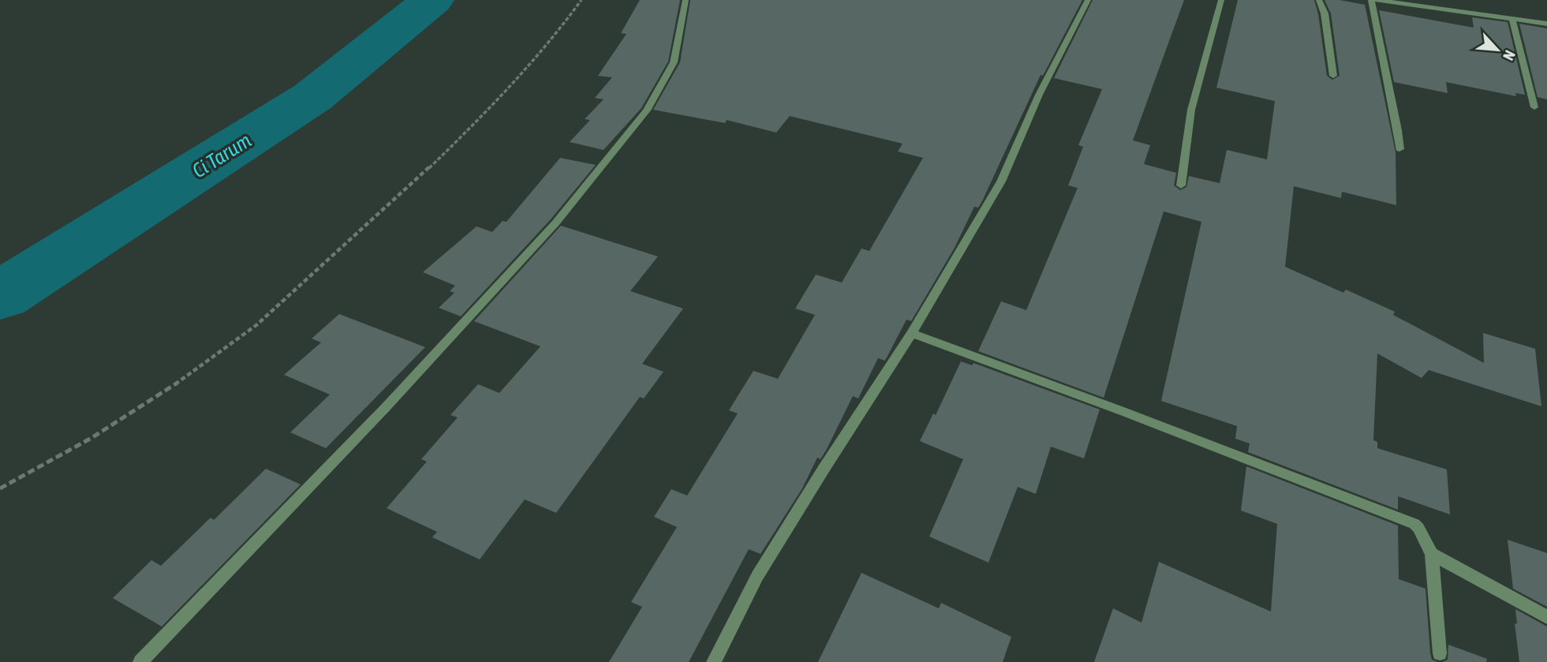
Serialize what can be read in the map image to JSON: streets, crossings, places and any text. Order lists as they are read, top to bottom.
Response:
{
  "water": ["Ci Tarum"],
  "north": "bottom right"
}
